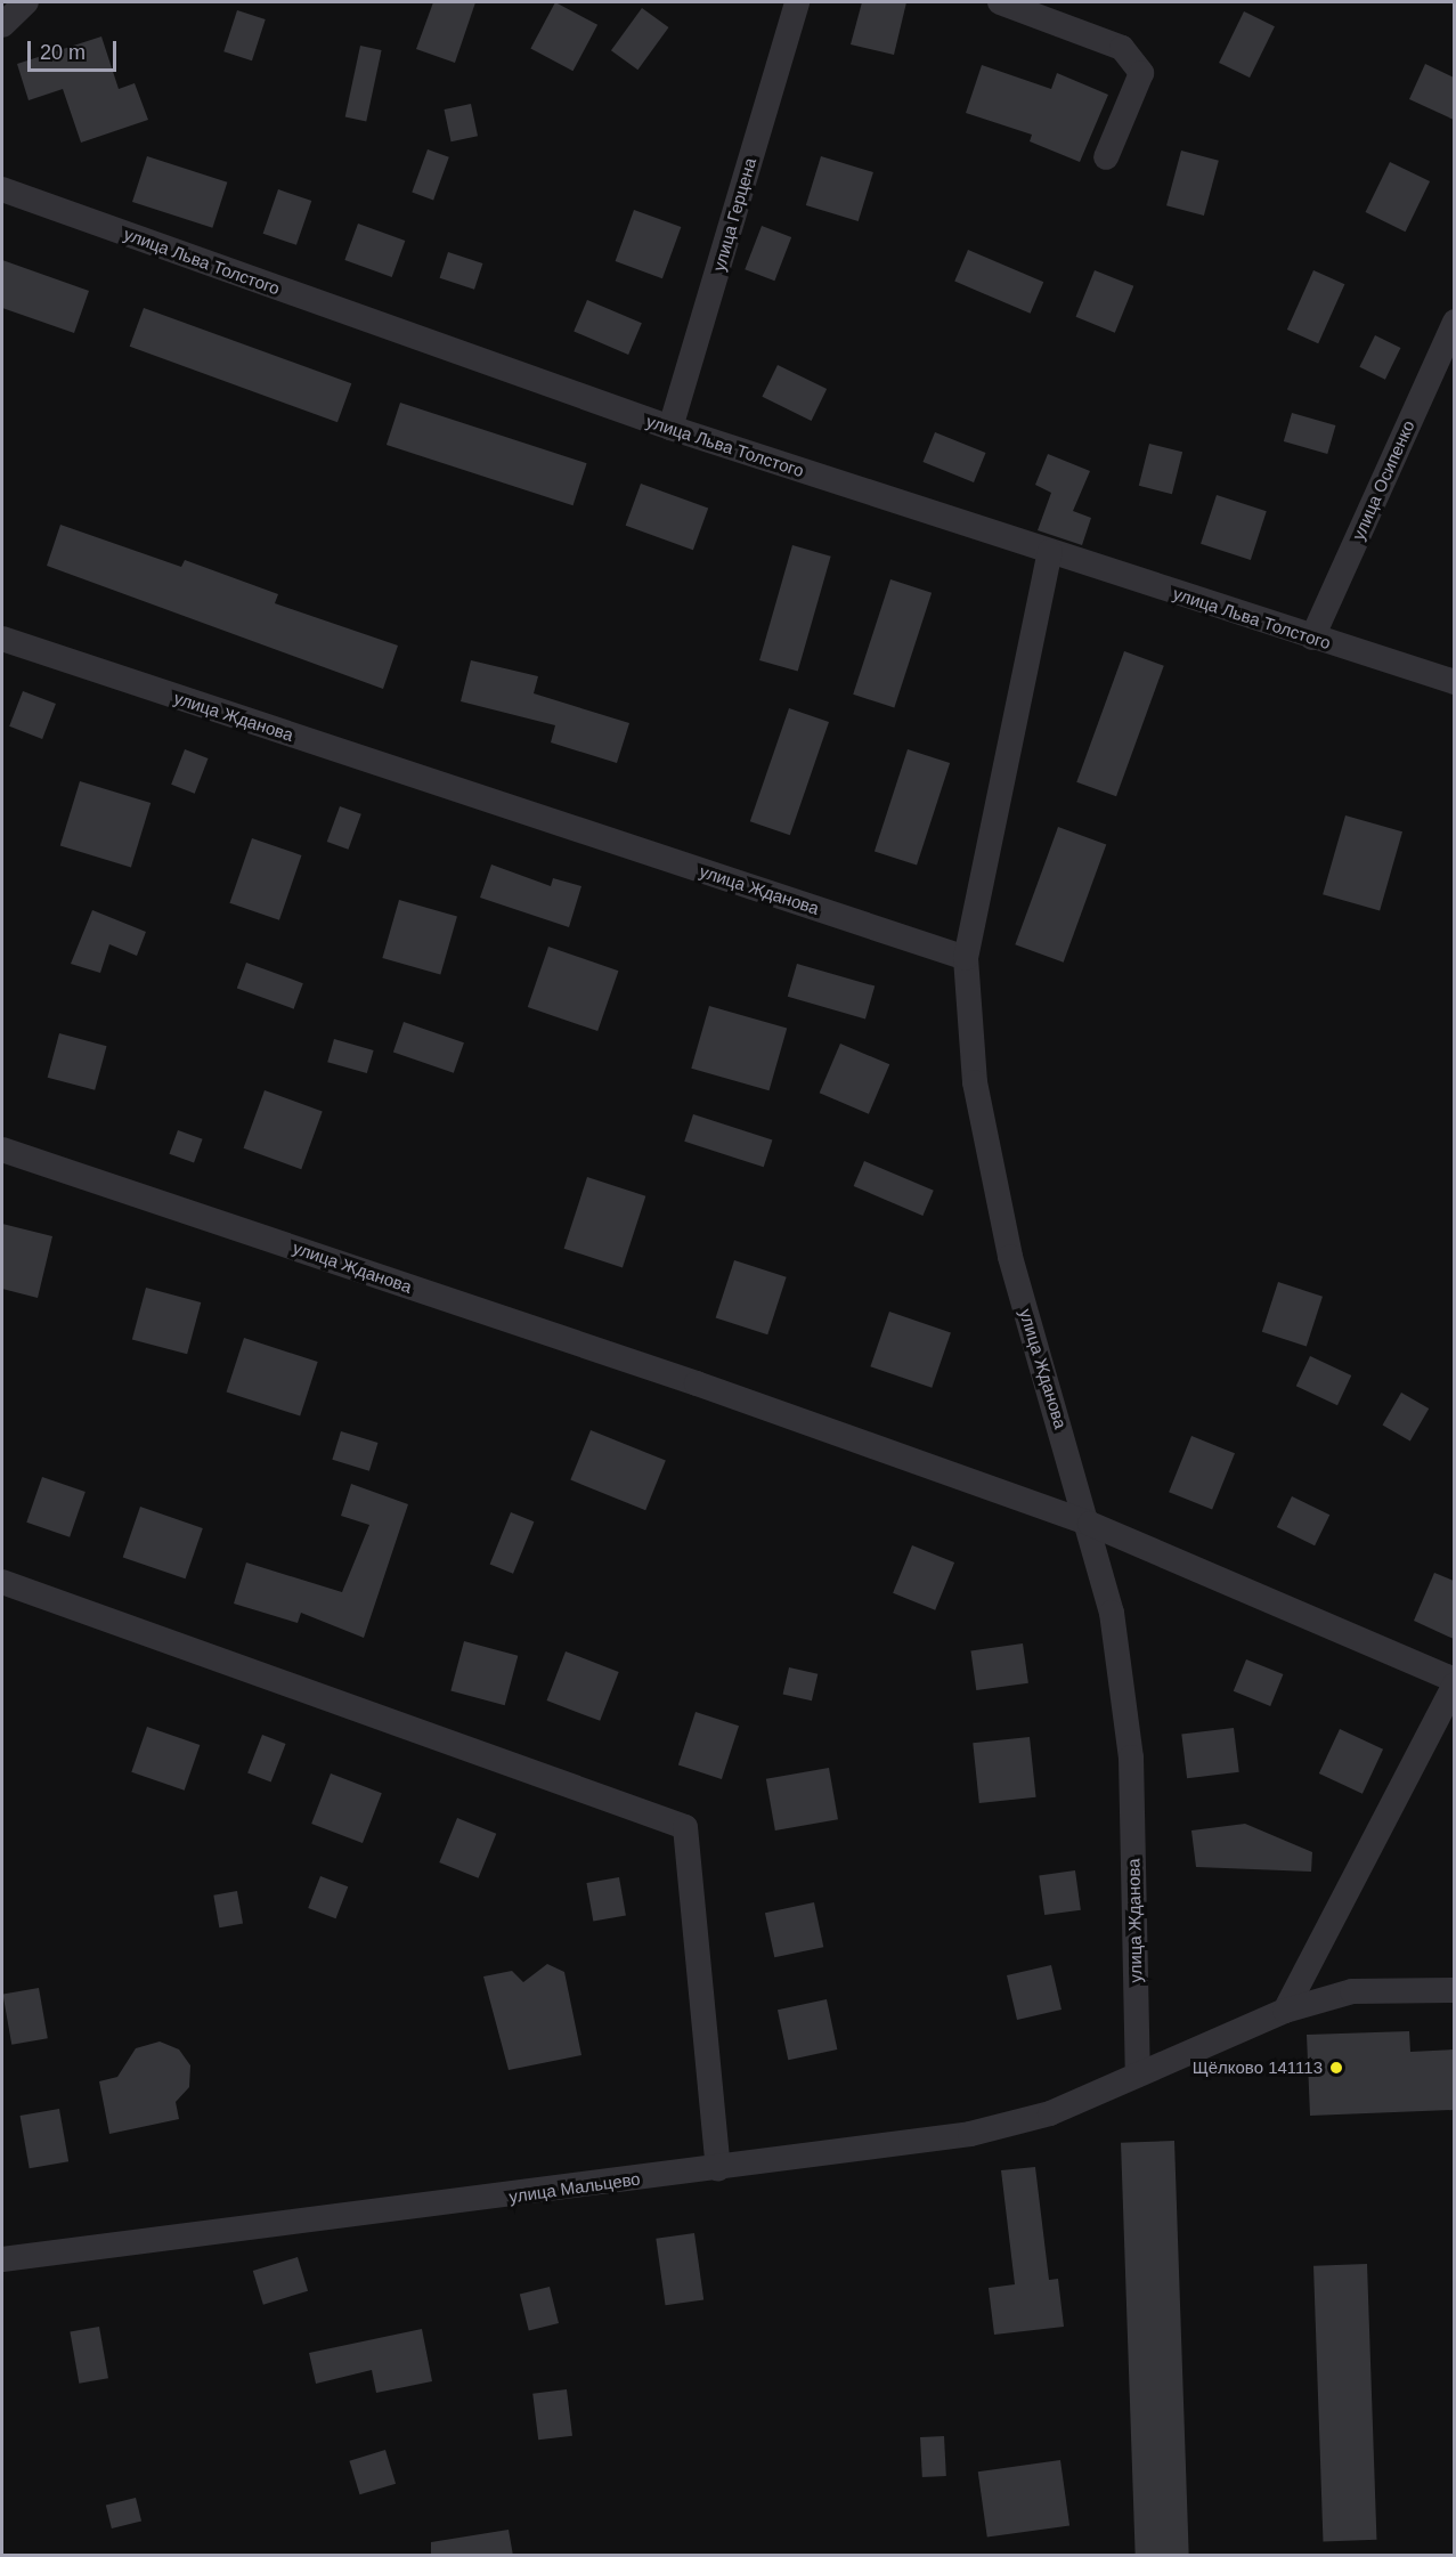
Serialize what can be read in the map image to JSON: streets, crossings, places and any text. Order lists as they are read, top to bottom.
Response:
{
  "streets": {
    "street": [
      "улица Герцена",
      "улица Льва Толстого",
      "улица Осипенко",
      "улица Жданова",
      "улица Мальцево"
    ]
  },
  "crossings": [
    ["улица Герцена", "улица Льва Толстого"],
    ["улица Льва Толстого", "улица Осипенко"],
    ["улица Жданова", "улица Мальцево"]
  ],
  "places": ["Щёлково 141113"],
  "scale_bar": "20 m"
}
